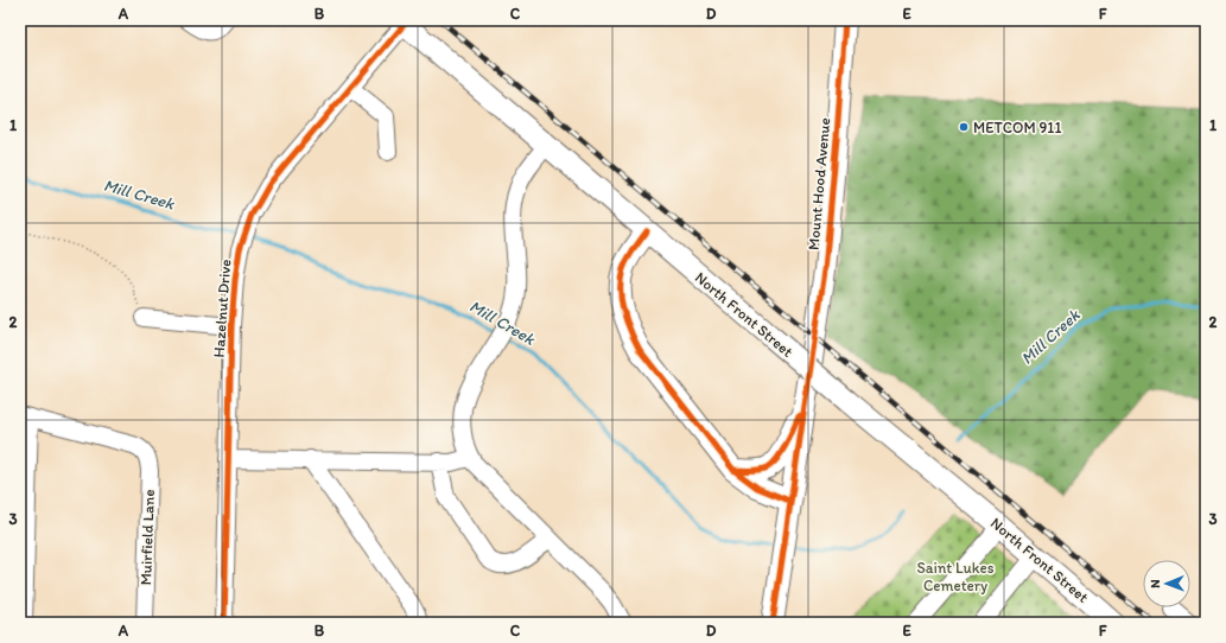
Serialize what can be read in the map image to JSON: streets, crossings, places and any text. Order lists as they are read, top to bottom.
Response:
{
  "streets": {
    "main road": ["Mount Hood Avenue", "North Front Street"],
    "street": ["Hazelnut Drive", "Muirfield Lane"]
  },
  "crossings": [
    ["Hazelnut Drive", "North Front Street"]
  ],
  "water": ["Mill Creek"],
  "parks": ["Saint Lukes Cemetery"],
  "places": ["METCOM 911"],
  "north": "left",
  "grid": {
    "columns": [
      "A",
      "B",
      "C",
      "D",
      "E",
      "F"
    ],
    "rows": ["1", "2", "3"]
  }
}
